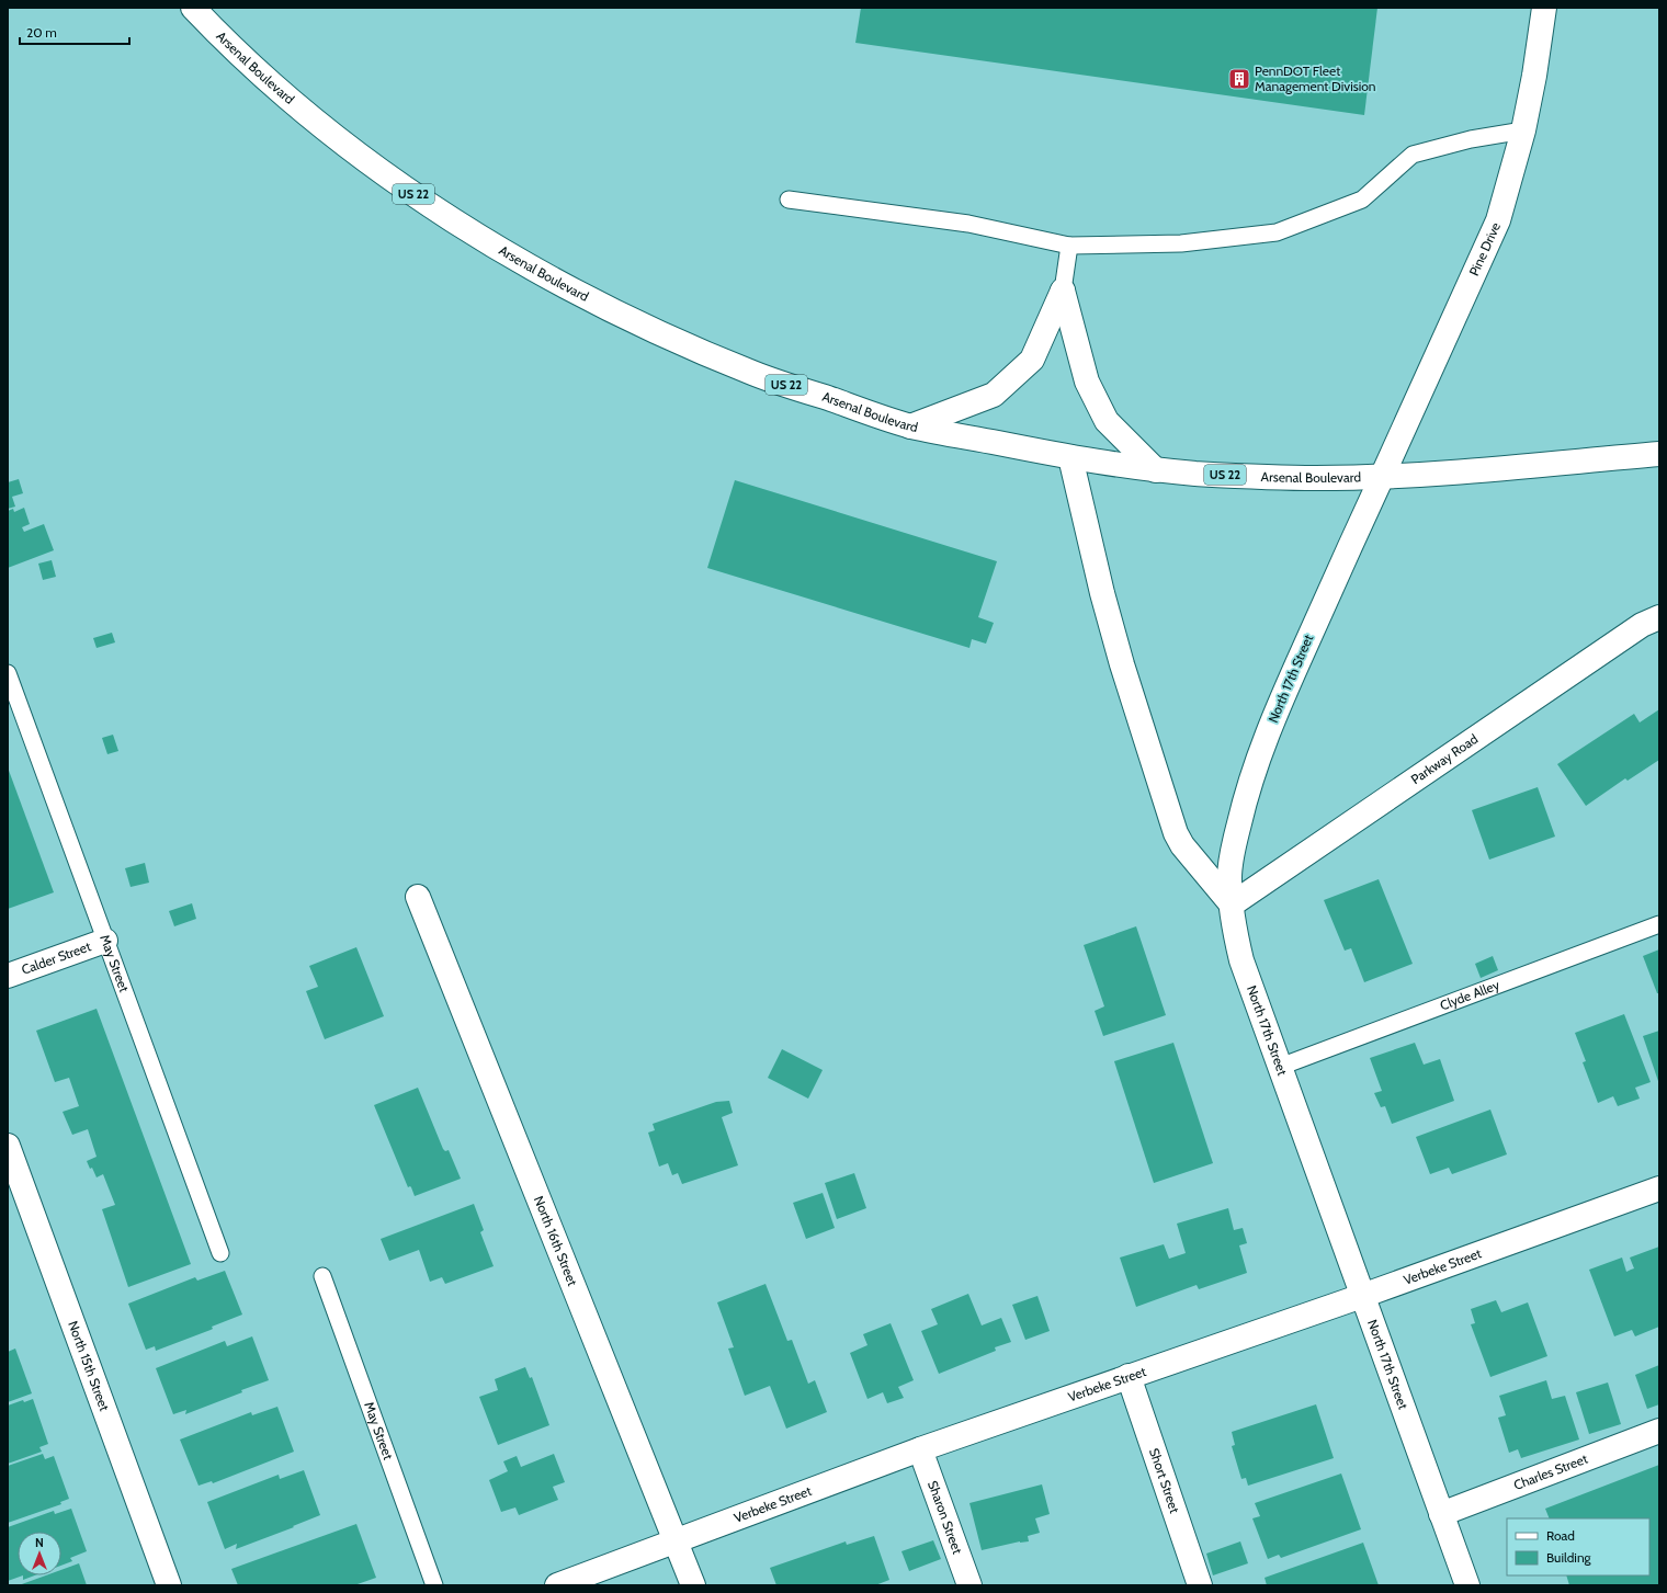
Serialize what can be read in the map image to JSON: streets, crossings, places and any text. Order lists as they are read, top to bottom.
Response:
{
  "streets": {
    "street": [
      "Arsenal Boulevard",
      "US 22",
      "Pine Drive",
      "North 17th Street",
      "Parkway Road",
      "Calder Street",
      "North 16th Street",
      "Verbeke Street",
      "North 15th Street",
      "Charles Street",
      "Short Street",
      "Sharon Street"
    ],
    "lane": ["May Street", "Clyde Alley"]
  },
  "crossings": [
    ["Arsenal Boulevard", "Pine Drive"],
    ["Arsenal Boulevard", "North 17th Street"],
    ["Pine Drive", "North 17th Street"],
    ["North 17th Street", "Parkway Road"],
    ["North 17th Street", "Clyde Alley"],
    ["North 17th Street", "Verbeke Street"],
    ["North 17th Street", "Charles Street"],
    ["Calder Street", "May Street"],
    ["North 16th Street", "Verbeke Street"],
    ["Verbeke Street", "Short Street"],
    ["Verbeke Street", "Sharon Street"]
  ],
  "places": {
    "building": ["PennDOT Fleet Management Division"]
  },
  "legend": ["Road", "Building"],
  "scale_bar": "20 m",
  "north": "top"
}
